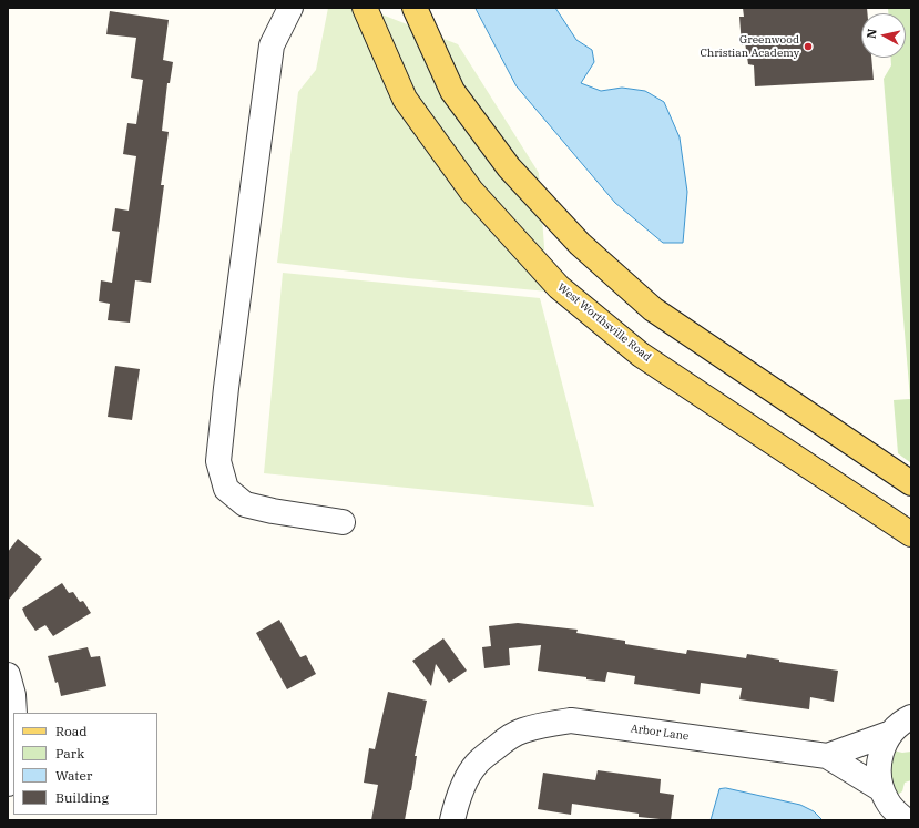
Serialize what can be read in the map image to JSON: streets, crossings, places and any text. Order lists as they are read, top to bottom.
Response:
{
  "streets": {
    "main road": ["West Worthsville Road"],
    "street": ["Arbor Lane"]
  },
  "places": ["Greenwood Christian Academy"],
  "legend": [
    "Road",
    "Park",
    "Water",
    "Building"
  ],
  "north": "left"
}
